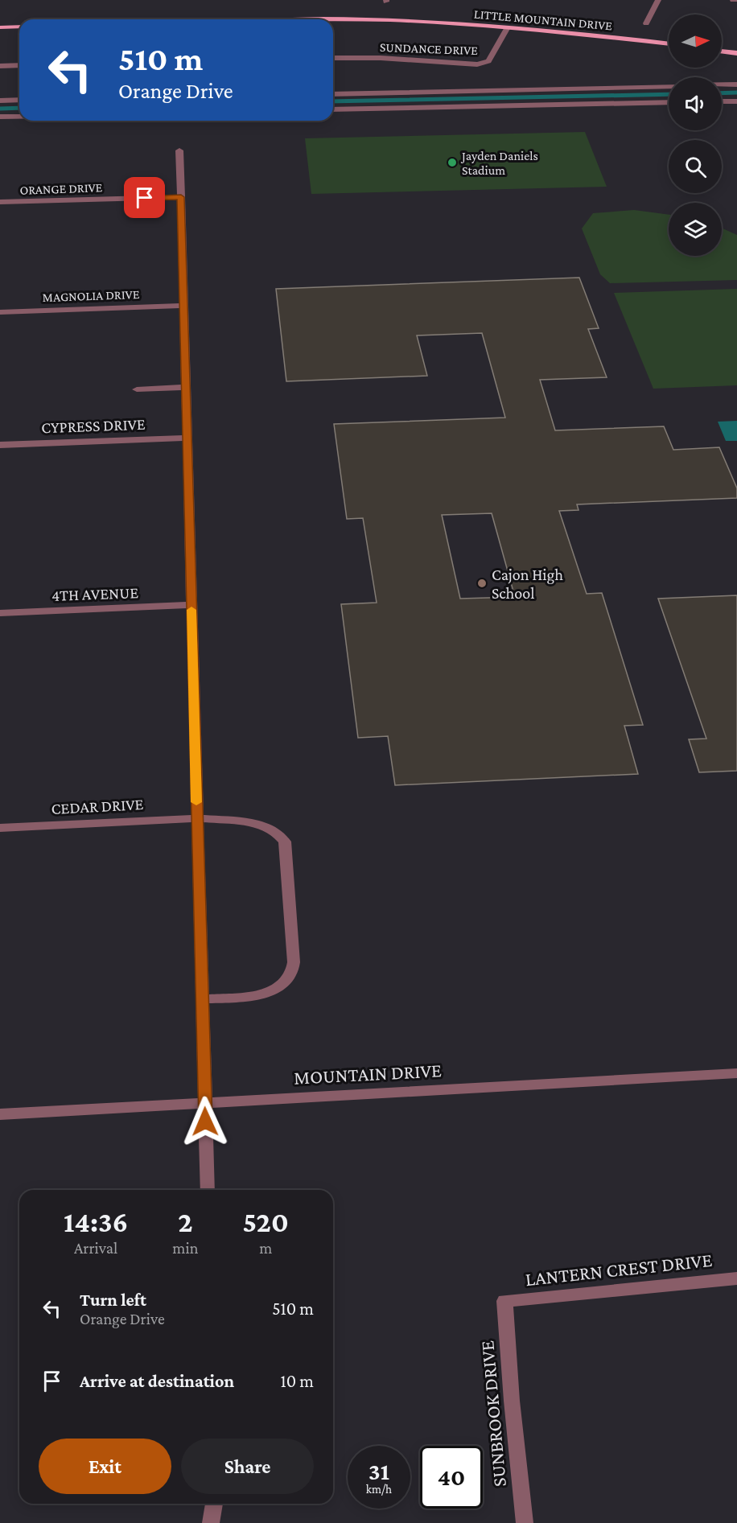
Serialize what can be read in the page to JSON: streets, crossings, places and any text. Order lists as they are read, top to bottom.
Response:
{
  "streets": {
    "main road": ["LITTLE MOUNTAIN DRIVE"],
    "street": [
      "SUNDANCE DRIVE",
      "ORANGE DRIVE",
      "MAGNOLIA DRIVE",
      "CYPRESS DRIVE",
      "4TH AVENUE",
      "CEDAR DRIVE",
      "MOUNTAIN DRIVE",
      "LANTERN CREST DRIVE",
      "SUNBROOK DRIVE"
    ]
  },
  "crossings": [
    ["LITTLE MOUNTAIN DRIVE", "SUNDANCE DRIVE"],
    ["LANTERN CREST DRIVE", "SUNBROOK DRIVE"]
  ],
  "places": ["Jayden Daniels Stadium", "Cajon High School"],
  "north": "right",
  "page": {
    "turn": ["510 m", "Orange Drive"],
    "eta": [
      "14:36",
      "Arrival",
      "2",
      "min",
      "520",
      "m"
    ],
    "list": [
      {
        "name": "Turn left",
        "note": "Orange Drive",
        "value": "510 m"
      },
      {
        "name": "Arrive at destination",
        "value": "10 m"
      }
    ],
    "buttons": ["Exit", "Share"],
    "speed": "31 km/h",
    "limit": "40"
  }
}
